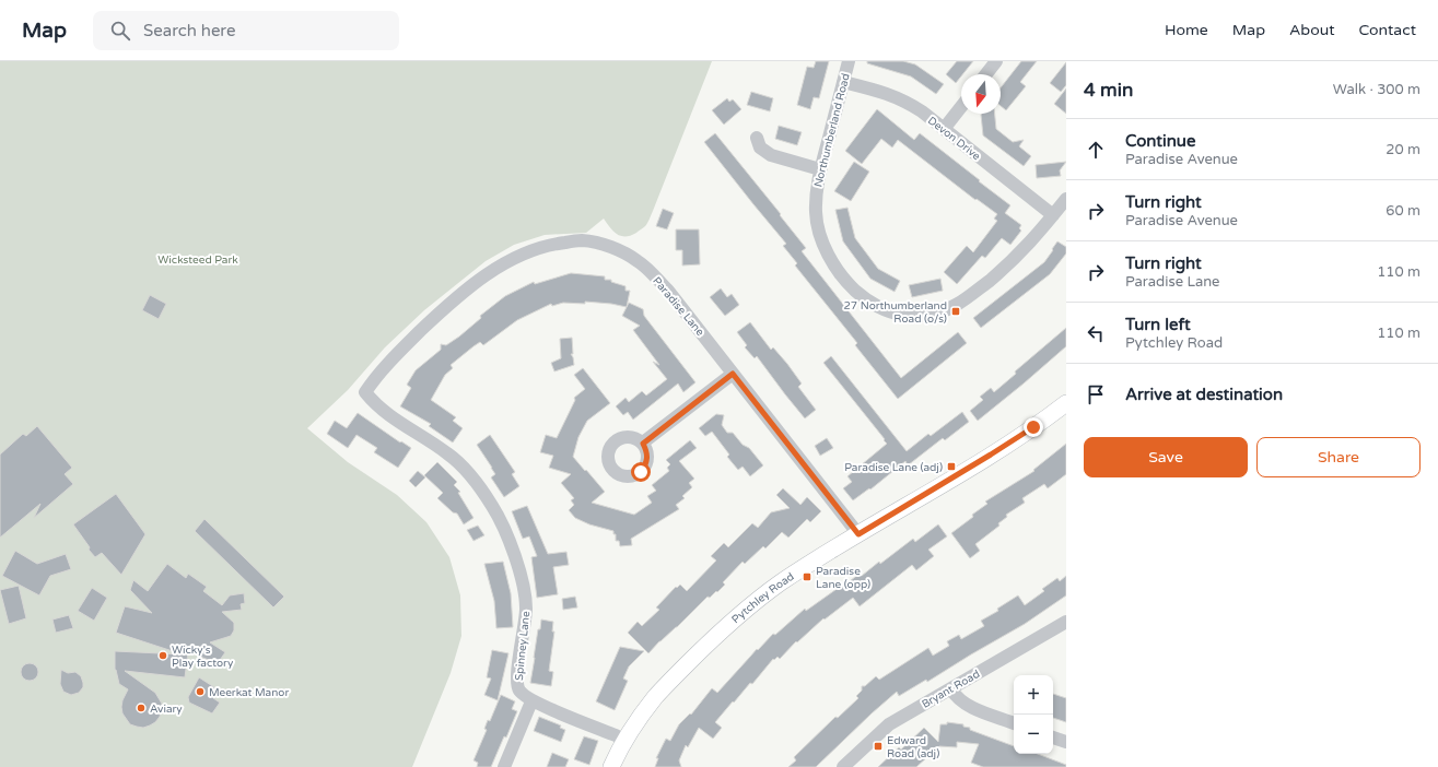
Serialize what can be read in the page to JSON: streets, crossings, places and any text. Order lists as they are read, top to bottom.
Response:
{
  "streets": {
    "main road": ["Pytchley Road"],
    "street": [
      "Northumberland Road",
      "Devon Drive",
      "Paradise Lane",
      "Spinney Lane",
      "Bryant Road"
    ]
  },
  "crossings": [
    ["Northumberland Road", "Devon Drive"],
    ["Paradise Lane", "Pytchley Road"],
    ["Paradise Lane", "Spinney Lane"],
    ["Pytchley Road", "Spinney Lane"]
  ],
  "parks": ["Wicksteed Park"],
  "places": {
    "transit": [
      "27 Northumberland Road (o/s)",
      "Paradise Lane (adj)",
      "Paradise Lane (opp)",
      "Edward Road (adj)"
    ],
    "other": ["Wicky's Play factory", "Meerkat Manor", "Aviary"]
  },
  "north": "bottom",
  "page": {
    "header": "Map",
    "search": "Search here",
    "nav": [
      "Home",
      "Map",
      "About",
      "Contact"
    ],
    "heading": ["4 min", "Walk · 300 m"],
    "list": [
      ["Continue", "Paradise Avenue", "20 m"],
      ["Turn right", "Paradise Avenue", "60 m"],
      ["Turn right", "Paradise Lane", "110 m"],
      ["Turn left", "Pytchley Road", "110 m"],
      "Arrive at destination"
    ],
    "buttons": ["Save", "Share"],
    "map_buttons": ["+", "−"]
  }
}
